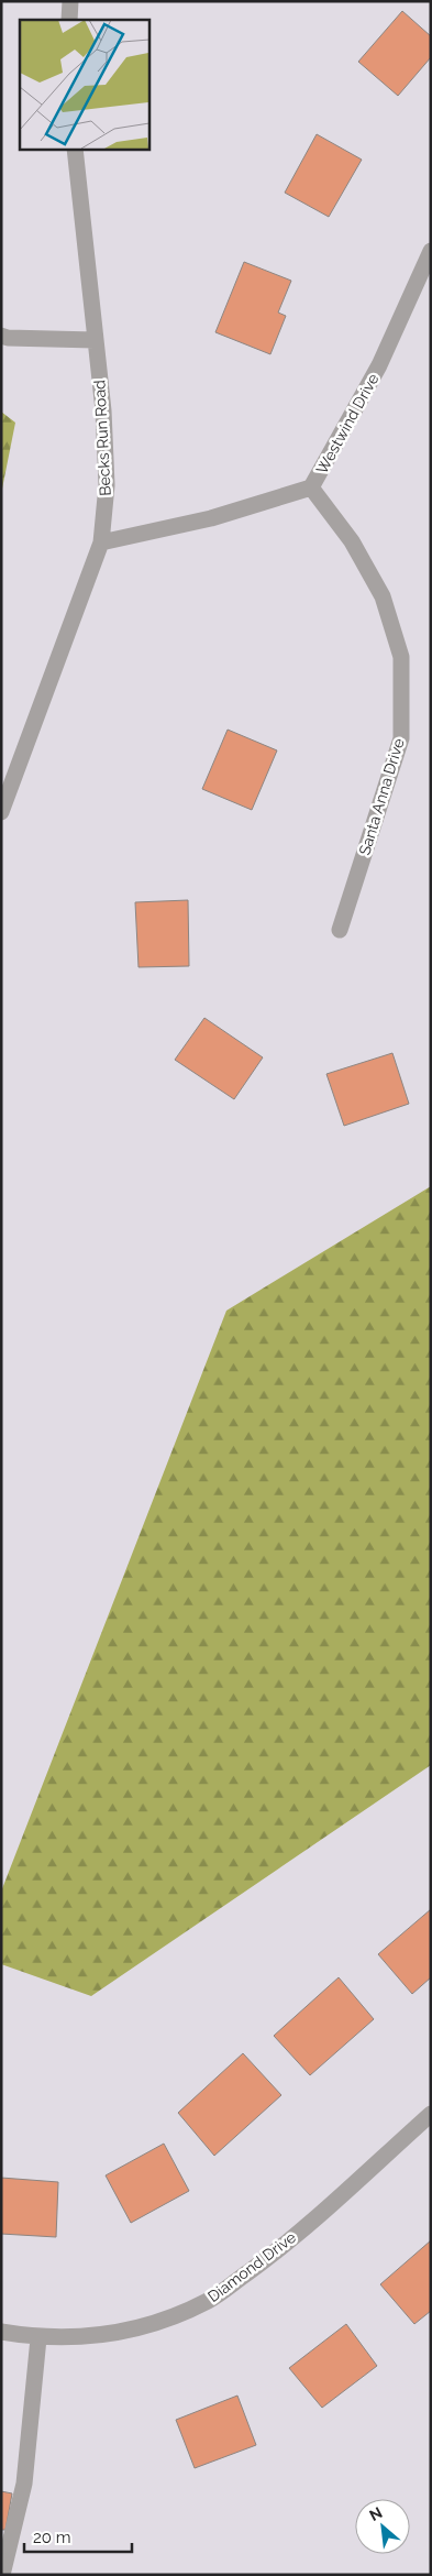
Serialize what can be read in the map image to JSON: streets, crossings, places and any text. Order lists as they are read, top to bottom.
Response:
{
  "streets": {
    "street": [
      "Westwind Drive",
      "Becks Run Road",
      "Santa Anna Drive",
      "Diamond Drive"
    ]
  },
  "crossings": [
    ["Westwind Drive", "Becks Run Road"],
    ["Westwind Drive", "Santa Anna Drive"]
  ],
  "scale_bar": "20 m",
  "north": "top left"
}
